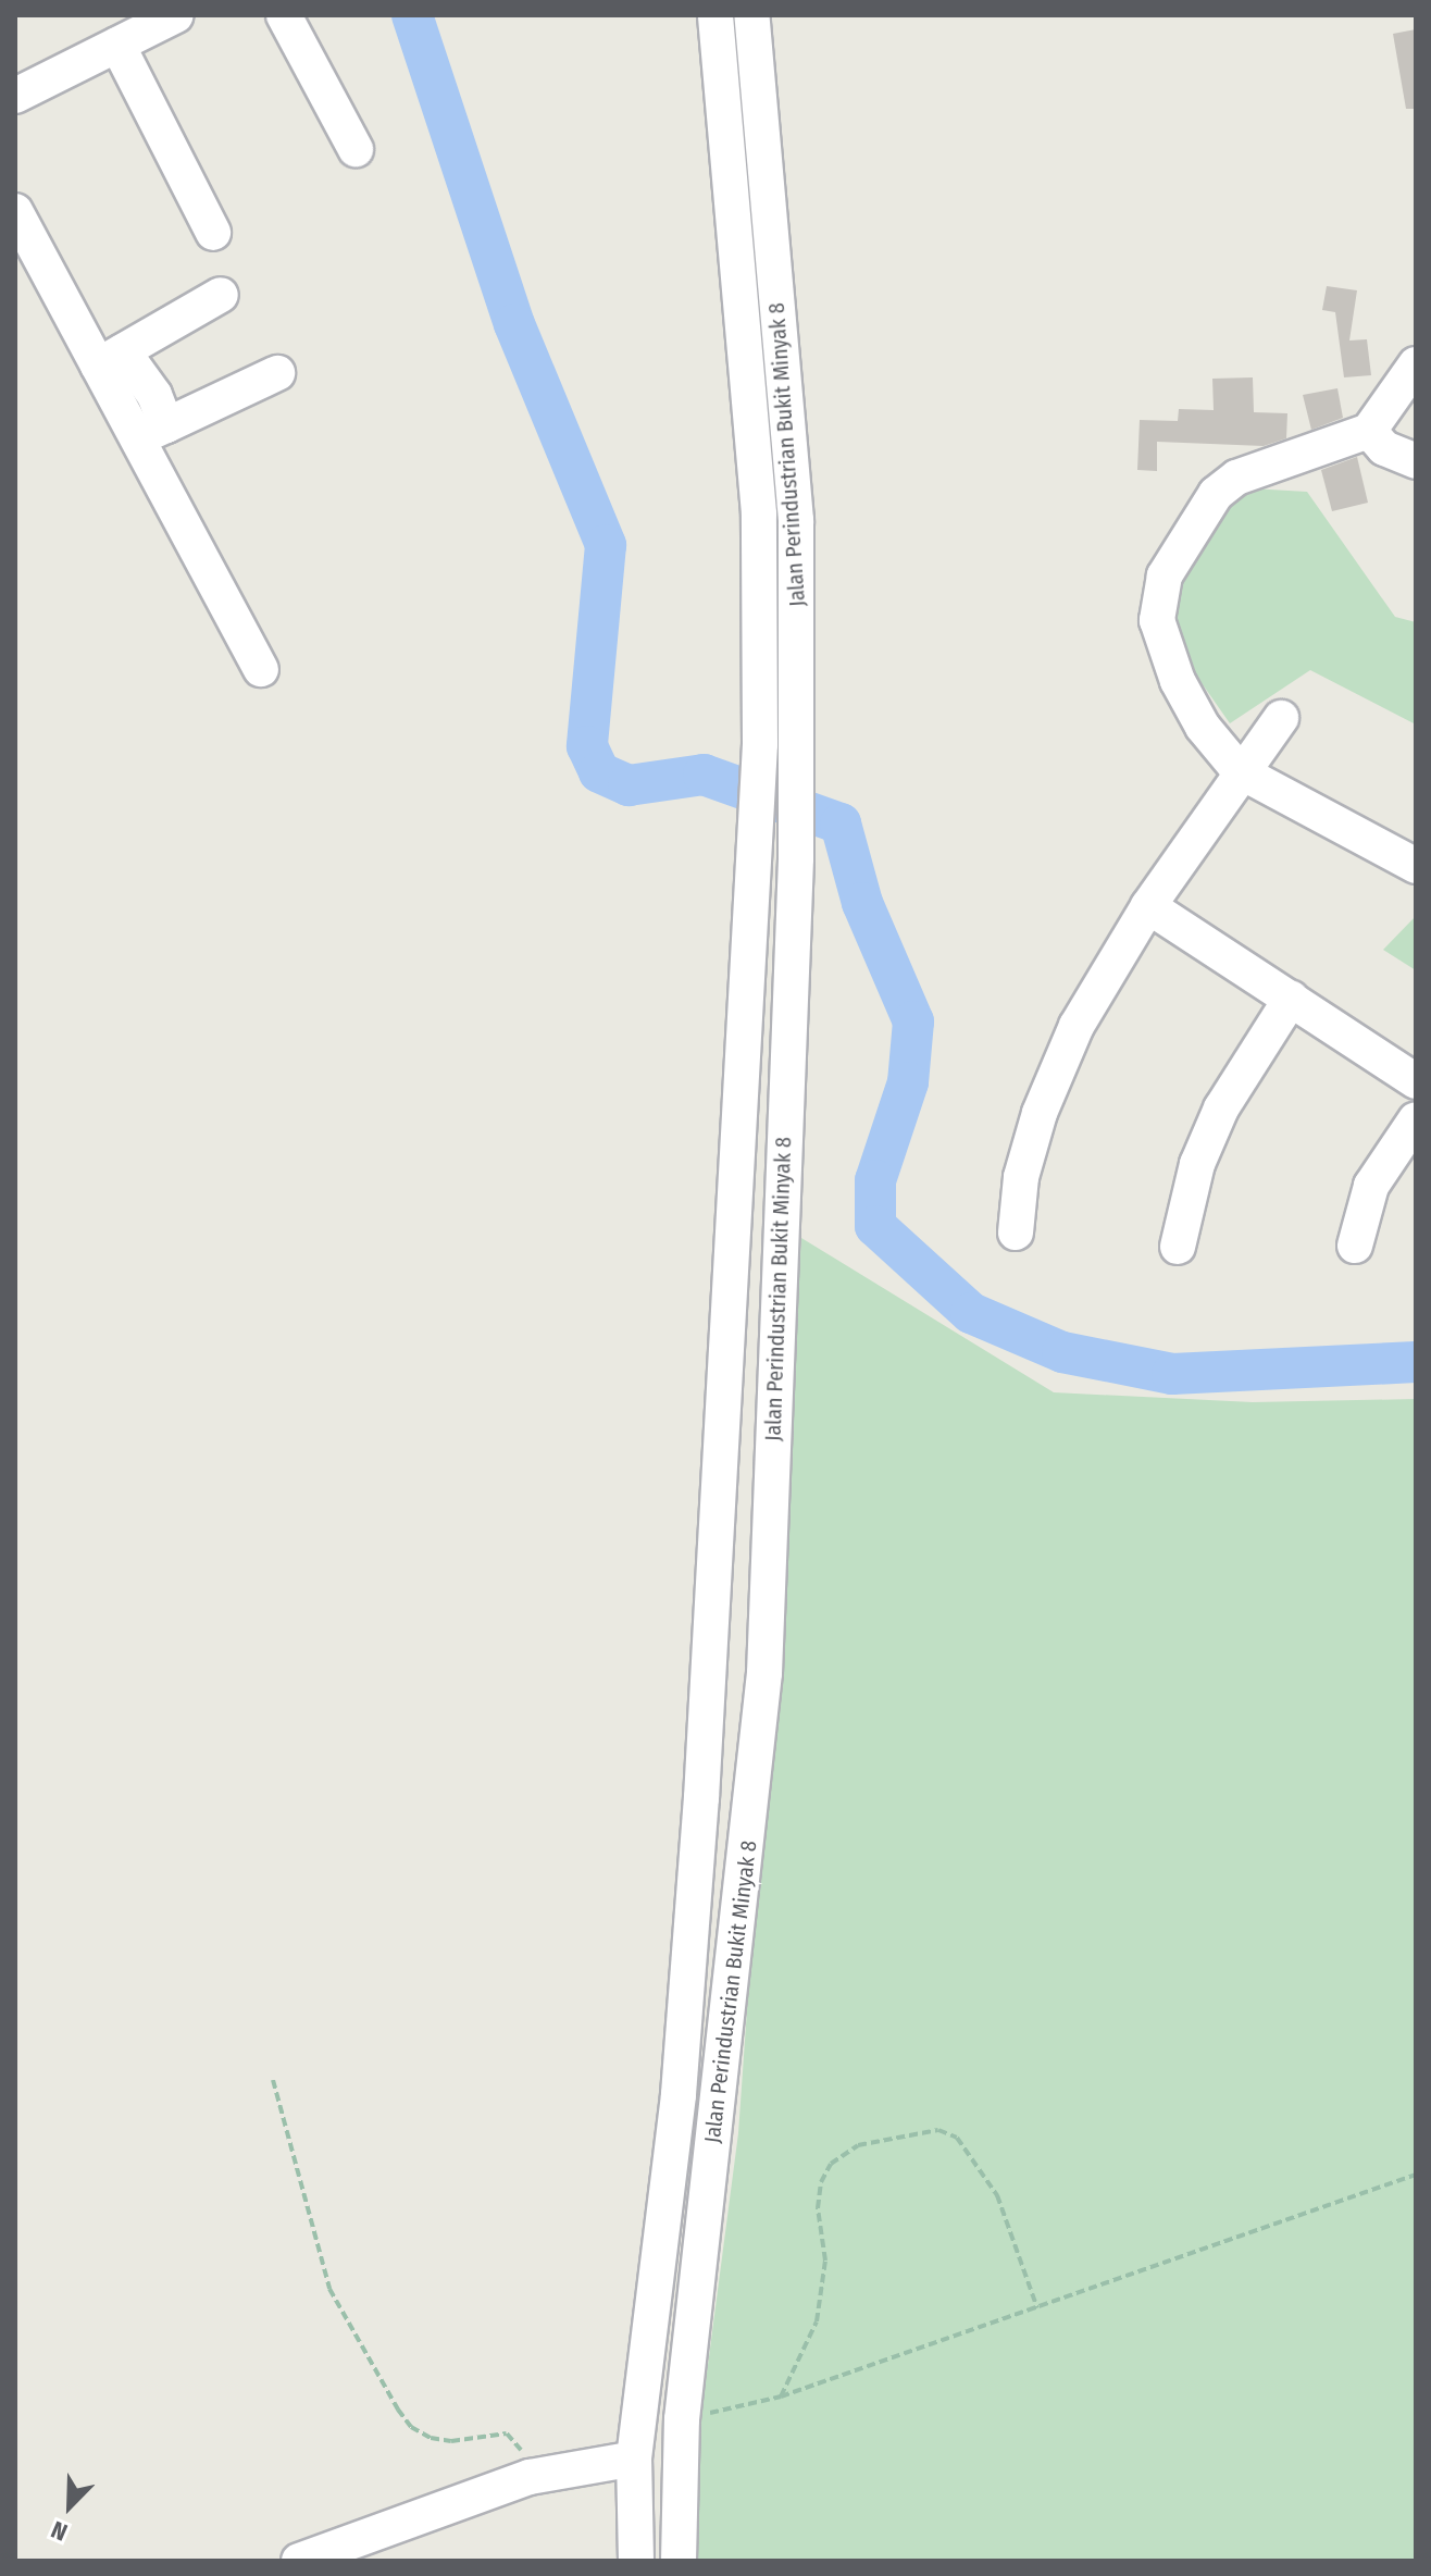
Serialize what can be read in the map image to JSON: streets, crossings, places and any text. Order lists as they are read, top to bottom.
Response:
{
  "streets": {
    "street": ["Jalan Perindustrian Bukit Minyak 8"]
  },
  "north": "bottom left"
}
